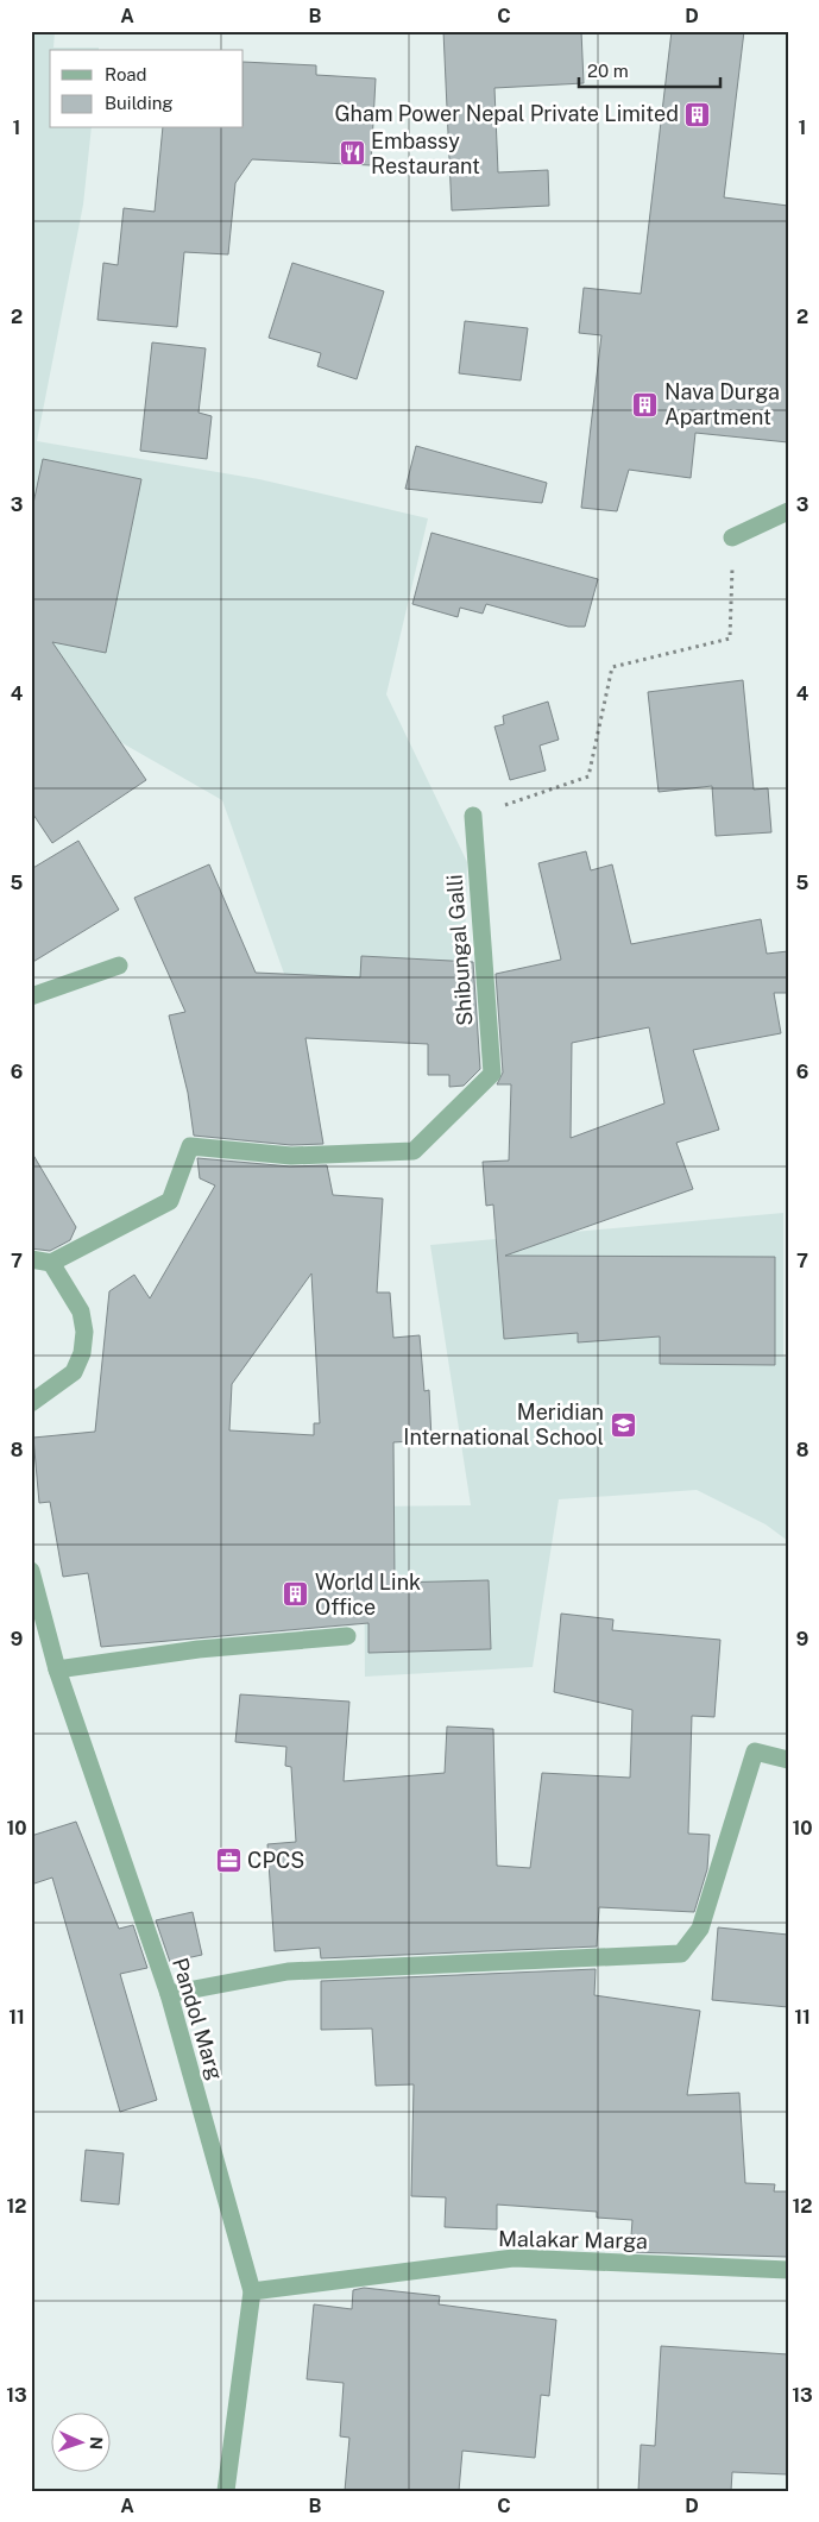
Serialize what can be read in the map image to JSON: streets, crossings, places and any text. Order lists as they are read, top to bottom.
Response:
{
  "streets": {
    "street": ["Shibungal Galli", "Pandol Marg", "Malakar Marga"]
  },
  "crossings": [
    ["Pandol Marg", "Malakar Marga"]
  ],
  "places": {
    "building": ["Gham Power Nepal Private Limited", "Nava Durga Apartment", "World Link Office"],
    "restaurant": ["Embassy Restaurant"],
    "school or university": ["Meridian International School"],
    "office": ["CPCS"]
  },
  "legend": ["Road", "Building"],
  "scale_bar": "20 m",
  "north": "right",
  "grid": {
    "columns": [
      "A",
      "B",
      "C",
      "D"
    ],
    "rows": [
      "1",
      "2",
      "3",
      "4",
      "5",
      "6",
      "7",
      "8",
      "9",
      "10",
      "11",
      "12",
      "13"
    ]
  }
}
